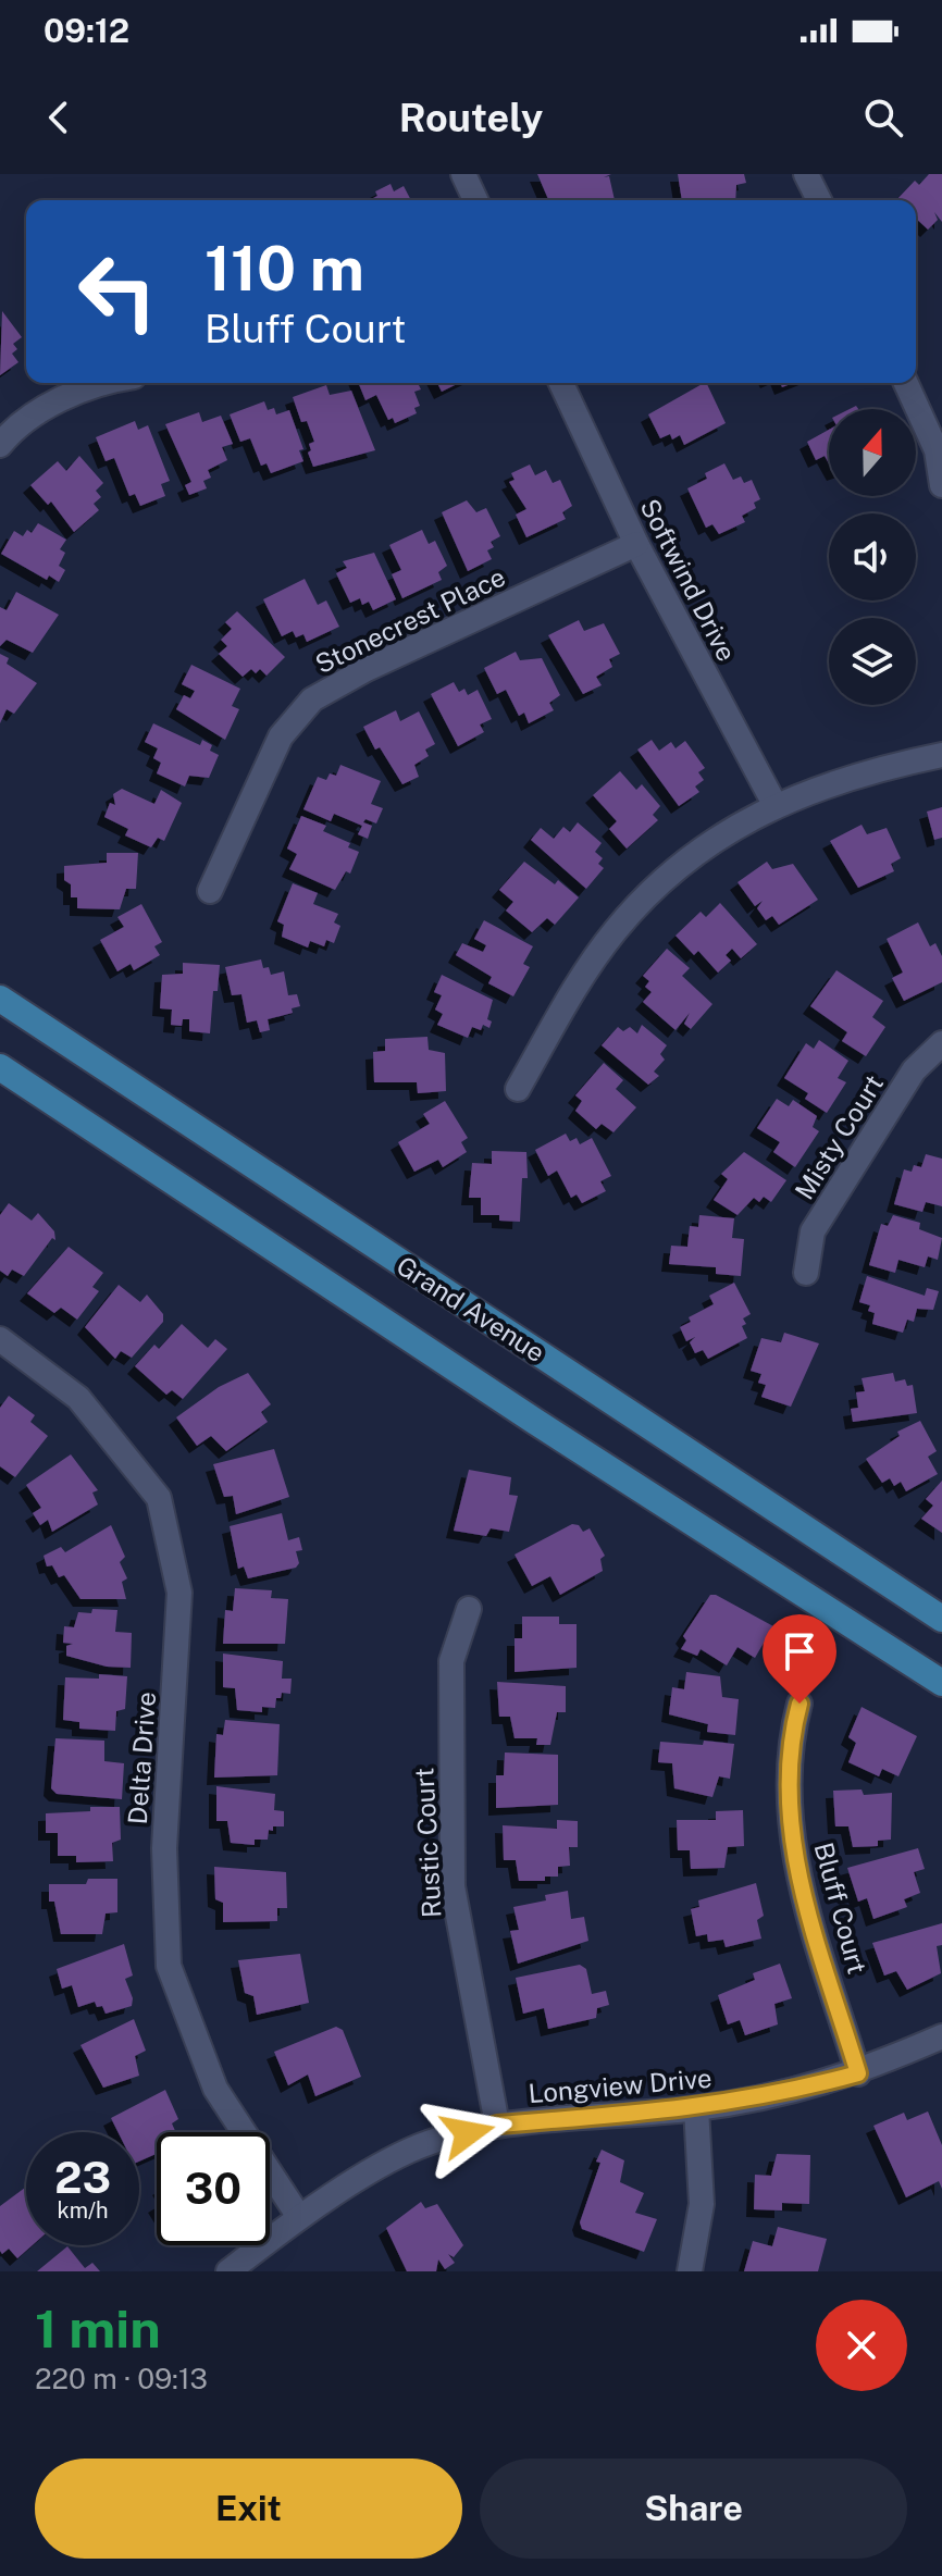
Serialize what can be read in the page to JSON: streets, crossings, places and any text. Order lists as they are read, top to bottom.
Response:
{
  "streets": {
    "main road": ["Grand Avenue"],
    "street": [
      "Softwind Drive",
      "Stonecrest Place",
      "Misty Court",
      "Delta Drive",
      "Rustic Court",
      "Bluff Court",
      "Longview Drive"
    ]
  },
  "crossings": [
    ["Softwind Drive", "Stonecrest Place"],
    ["Delta Drive", "Longview Drive"],
    ["Rustic Court", "Longview Drive"],
    ["Bluff Court", "Longview Drive"]
  ],
  "north": "top",
  "page": {
    "status": "09:12",
    "header": "Routely",
    "turn": ["110 m", "Bluff Court"],
    "speed": "23 km/h",
    "limit": "30",
    "heading": ["1 min", "220 m · 09:13"],
    "buttons": ["Exit", "Share"]
  }
}
